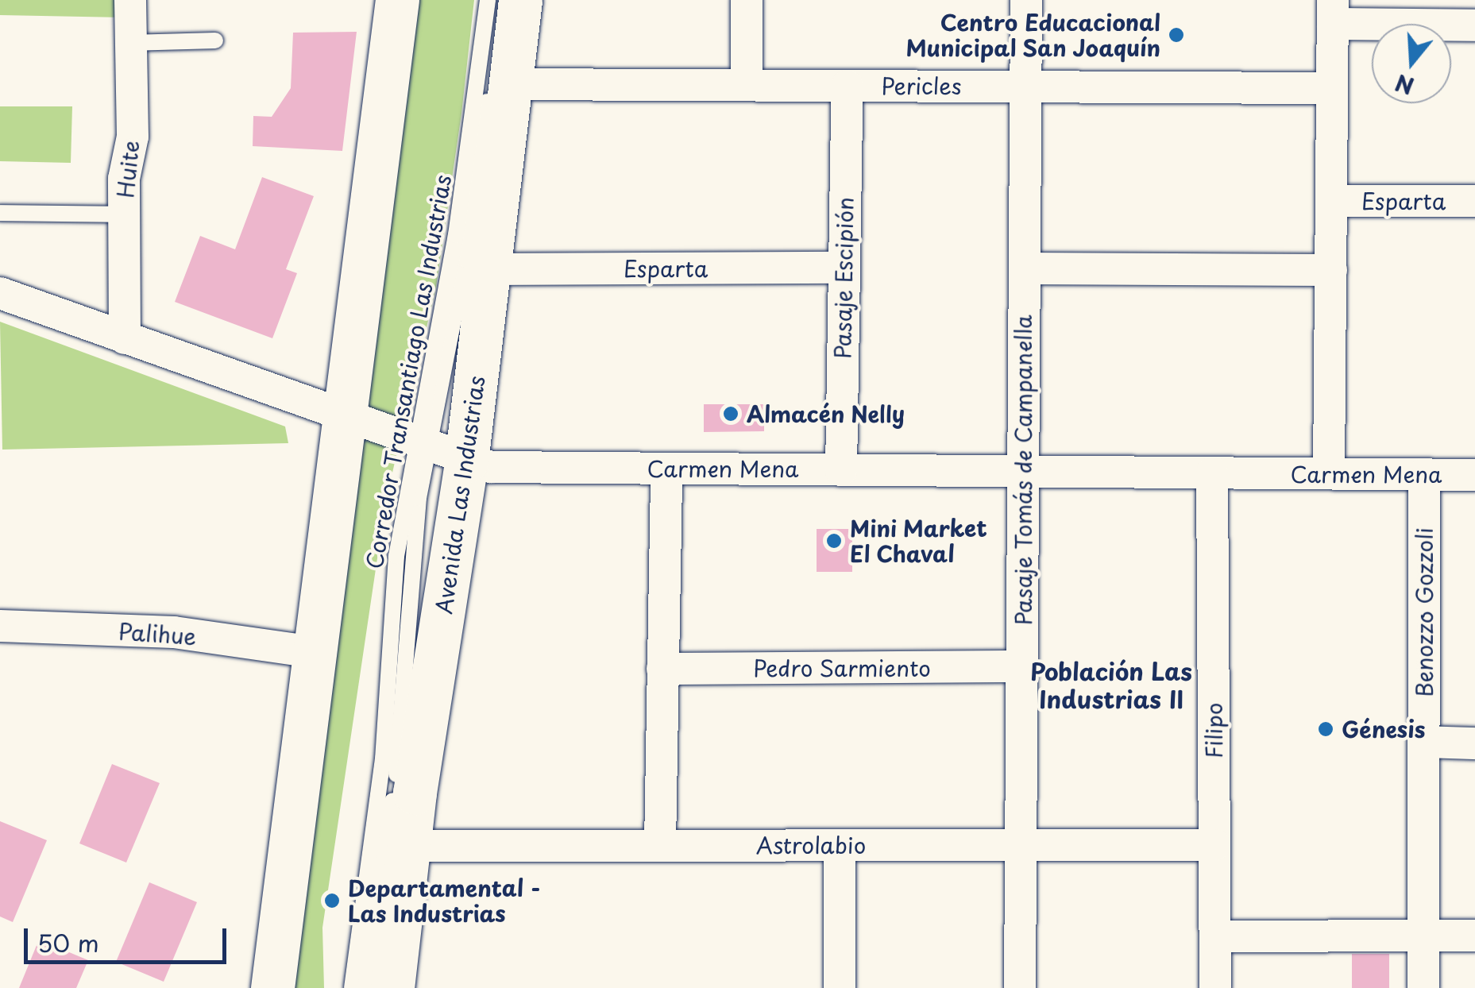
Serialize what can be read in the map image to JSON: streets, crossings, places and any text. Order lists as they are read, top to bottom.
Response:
{
  "streets": {
    "main road": ["Avenida Las Industrias"],
    "street": [
      "Pericles",
      "Huite",
      "Esparta",
      "Pasaje Escipión",
      "Carmen Mena",
      "Pasaje Tomás de Campanella",
      "Benozzo Gozzoli",
      "Palihue",
      "Pedro Sarmiento",
      "Filipo",
      "Astrolabio"
    ],
    "lane": ["Corredor Transantiago Las Industrias"]
  },
  "crossings": [
    ["Pericles", "Pasaje Escipión"],
    ["Pericles", "Pasaje Tomás de Campanella"],
    ["Pericles", "Avenida Las Industrias"],
    ["Huite", "Carmen Mena"],
    ["Esparta", "Pasaje Escipión"],
    ["Esparta", "Avenida Las Industrias"],
    ["Pasaje Escipión", "Carmen Mena"],
    ["Corredor Transantiago Las Industrias", "Carmen Mena"],
    ["Corredor Transantiago Las Industrias", "Avenida Las Industrias"],
    ["Carmen Mena", "Pasaje Tomás de Campanella"],
    ["Carmen Mena", "Avenida Las Industrias"],
    ["Carmen Mena", "Benozzo Gozzoli"],
    ["Carmen Mena", "Filipo"],
    ["Pasaje Tomás de Campanella", "Pedro Sarmiento"],
    ["Pasaje Tomás de Campanella", "Astrolabio"],
    ["Avenida Las Industrias", "Astrolabio"],
    ["Filipo", "Astrolabio"]
  ],
  "districts": ["Población Las Industrias II"],
  "places": [
    "Centro Educacional Municipal San Joaquín",
    "Almacén Nelly",
    "Mini Market El Chaval",
    "Génesis",
    "Departamental - Las Industrias"
  ],
  "scale_bar": "50 m",
  "north": "bottom"
}
